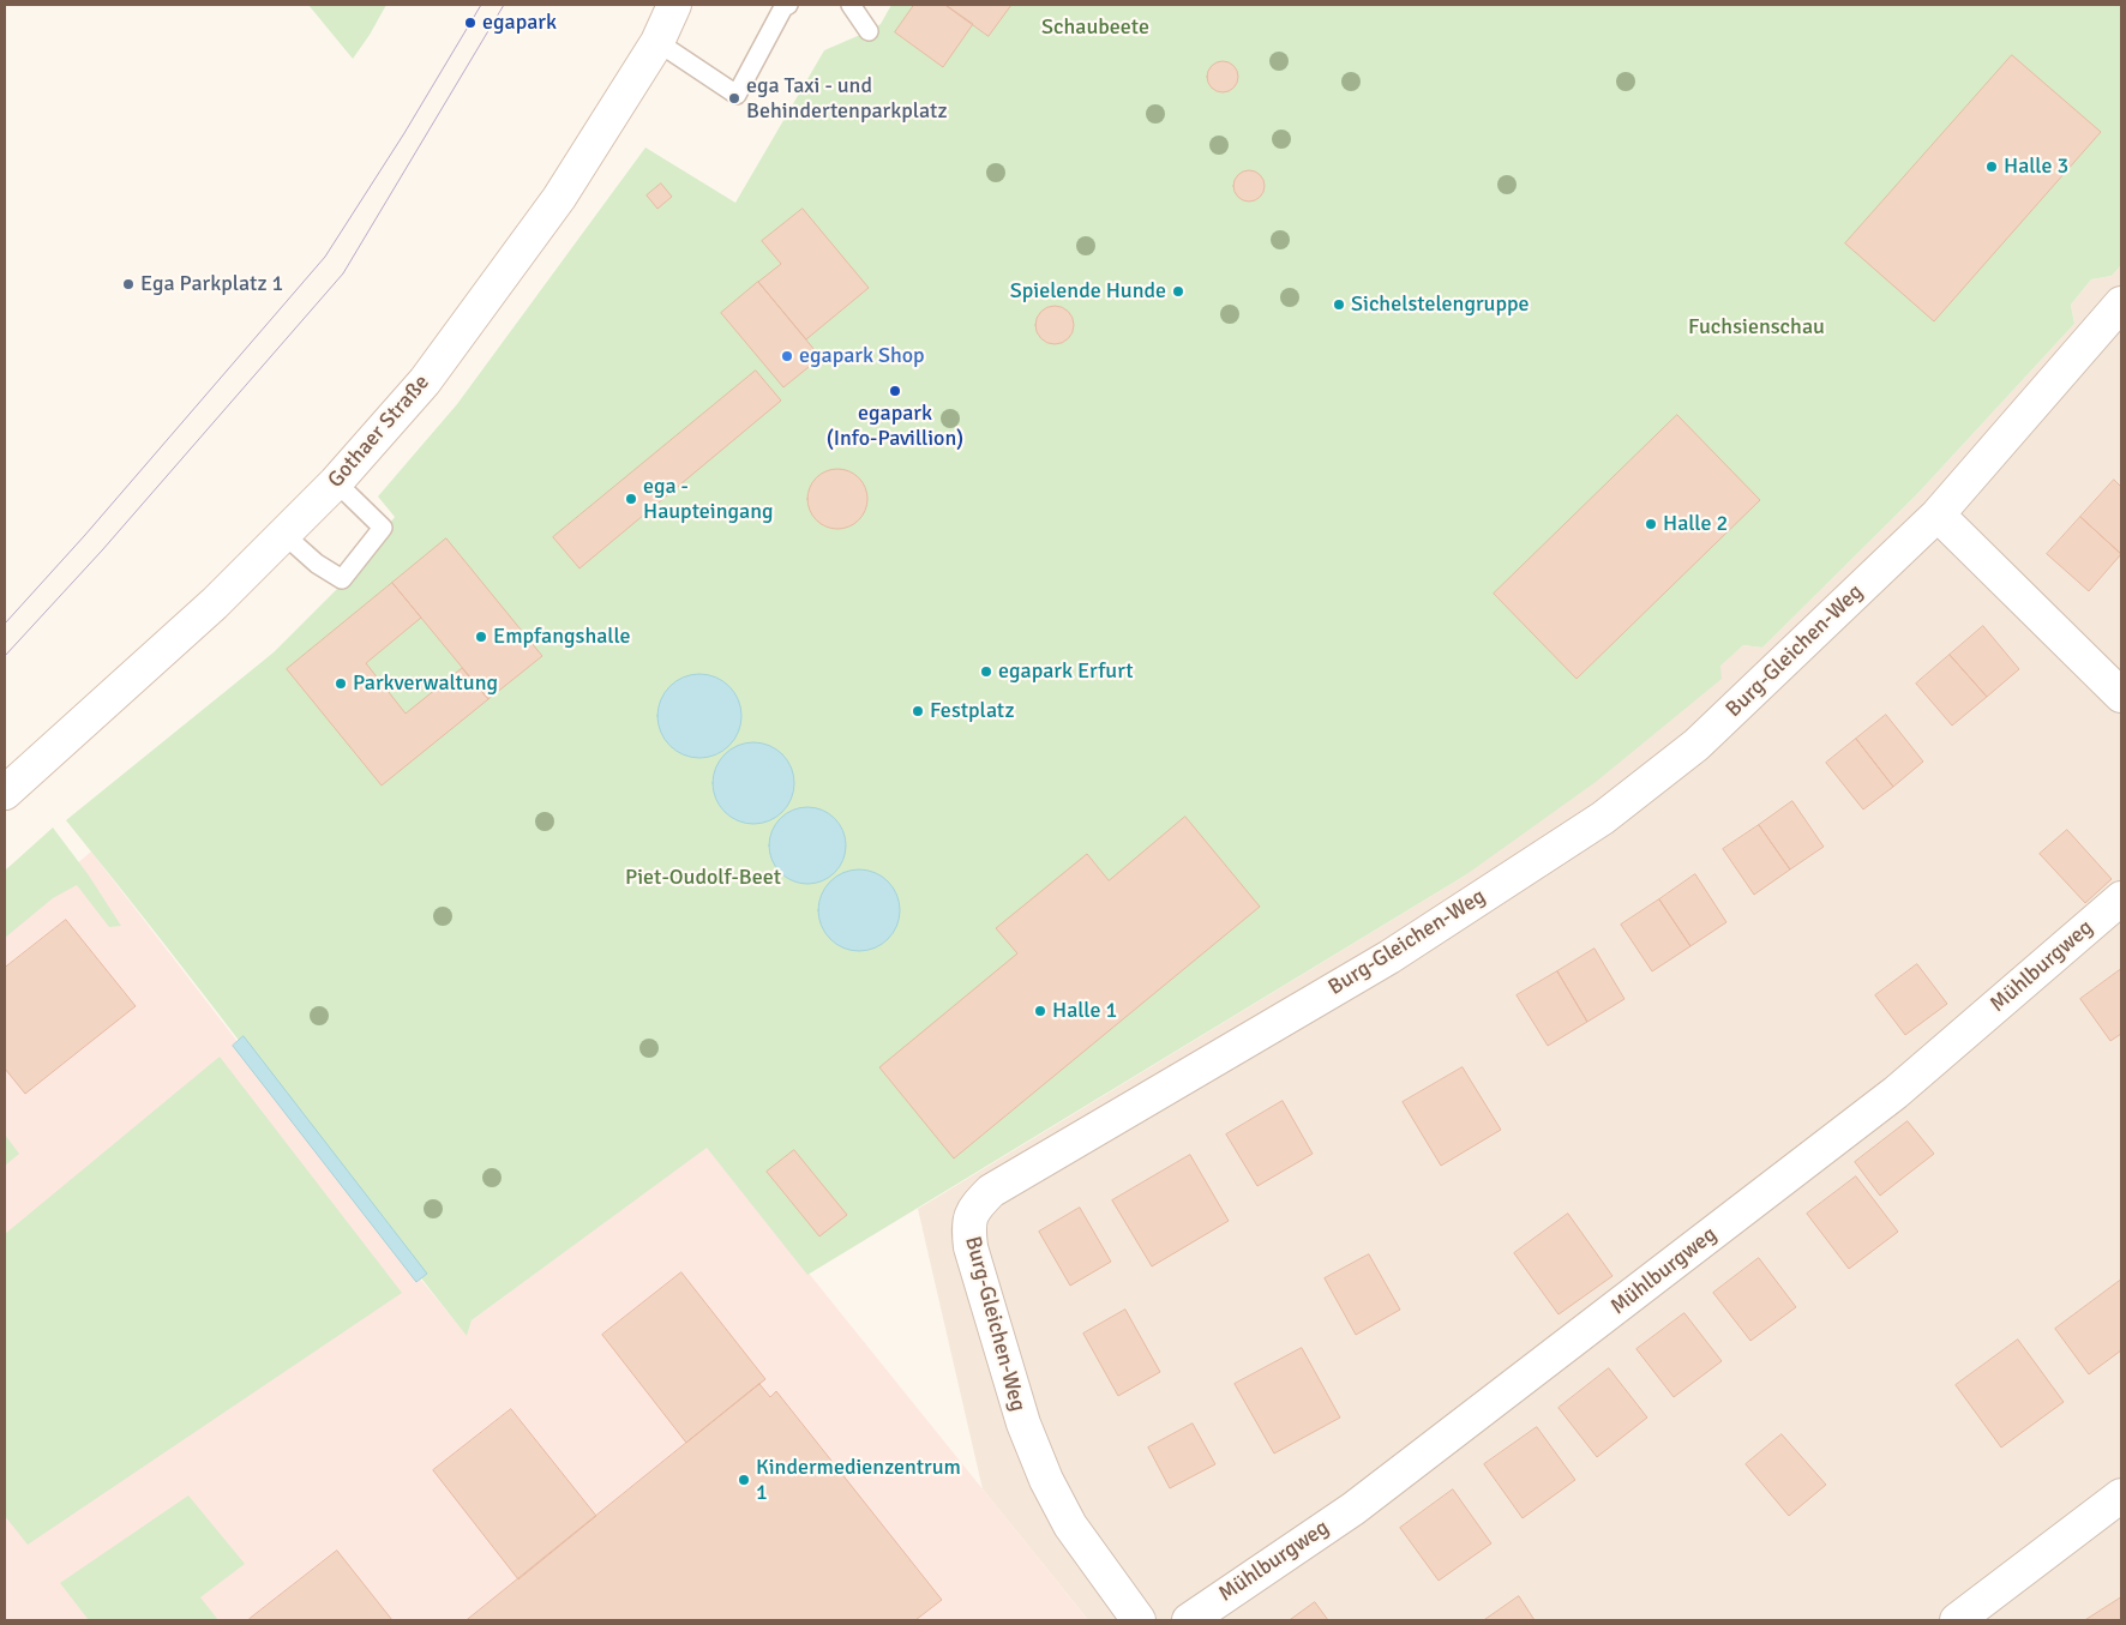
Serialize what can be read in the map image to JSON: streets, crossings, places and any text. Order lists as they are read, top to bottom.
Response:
{
  "streets": {
    "street": ["Gothaer Straße", "Burg-Gleichen-Weg", "Mühlburgweg"]
  },
  "parks": ["Schaubeete", "Fuchsienschau", "Piet-Oudolf-Beet"],
  "places": [
    "egapark",
    "ega Taxi - und Behindertenparkplatz",
    "Halle 3",
    "Ega Parkplatz 1",
    "Spielende Hunde",
    "Sichelstelengruppe",
    "egapark Shop",
    "egapark (Info-Pavillion)",
    "ega - Haupteingang",
    "Halle 2",
    "Empfangshalle",
    "egapark Erfurt",
    "Parkverwaltung",
    "Festplatz",
    "Halle 1",
    "Kindermedienzentrum 1"
  ]
}
